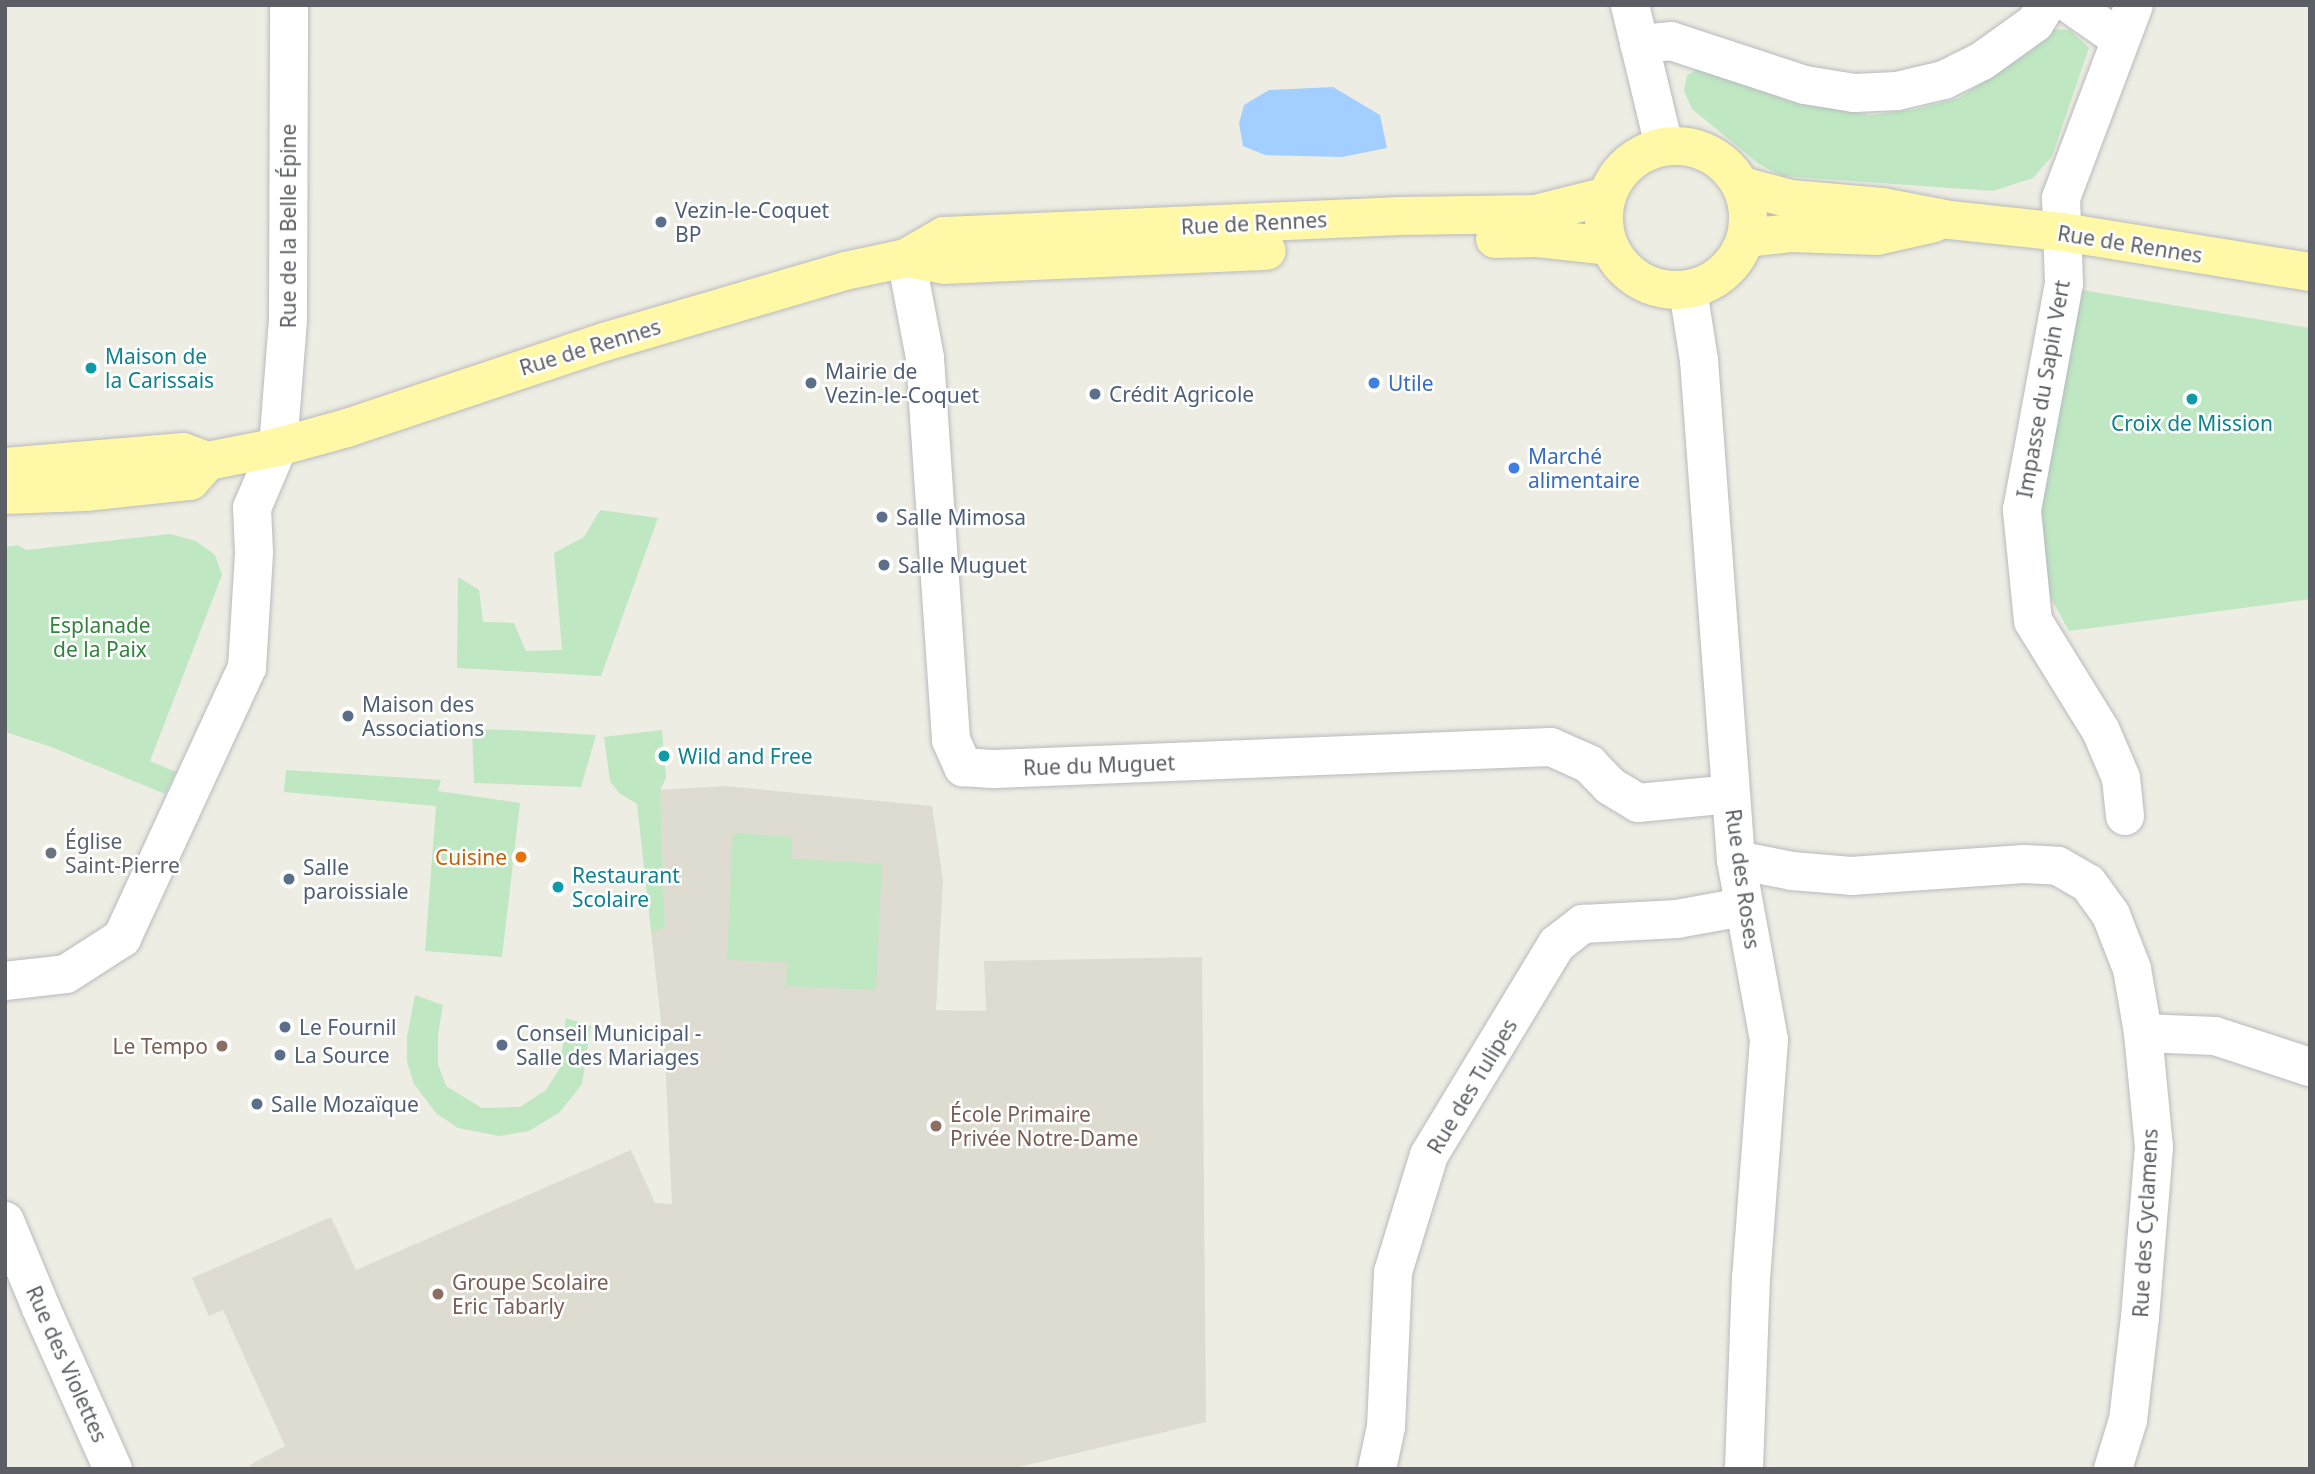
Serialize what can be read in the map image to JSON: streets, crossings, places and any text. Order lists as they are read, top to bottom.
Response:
{
  "streets": {
    "main road": ["Rue de Rennes"],
    "street": [
      "Rue de la Belle Épine",
      "Impasse du Sapin Vert",
      "Rue du Muguet",
      "Rue des Roses",
      "Rue des Tulipes",
      "Rue des Cyclamens",
      "Rue des Violettes"
    ]
  },
  "crossings": [
    ["Rue de Rennes", "Rue de la Belle Épine"],
    ["Rue de Rennes", "Impasse du Sapin Vert"],
    ["Rue de Rennes", "Rue du Muguet"],
    ["Rue de Rennes", "Rue des Roses"],
    ["Rue du Muguet", "Rue des Roses"],
    ["Rue des Roses", "Rue des Tulipes"],
    ["Rue des Roses", "Rue des Cyclamens"]
  ],
  "parks": ["Esplanade de la Paix"],
  "places": [
    "Vezin-le-Coquet BP",
    "Maison de la Carissais",
    "Mairie de Vezin-le-Coquet",
    "Utile",
    "Crédit Agricole",
    "Croix de Mission",
    "Marché alimentaire",
    "Salle Mimosa",
    "Salle Muguet",
    "Maison des Associations",
    "Wild and Free",
    "Église Saint-Pierre",
    "Cuisine",
    "Salle paroissiale",
    "Restaurant Scolaire",
    "Le Fournil",
    "Conseil Municipal - Salle des Mariages",
    "Le Tempo",
    "La Source",
    "Salle Mozaïque",
    "École Primaire Privée Notre-Dame",
    "Groupe Scolaire Eric Tabarly"
  ]
}
